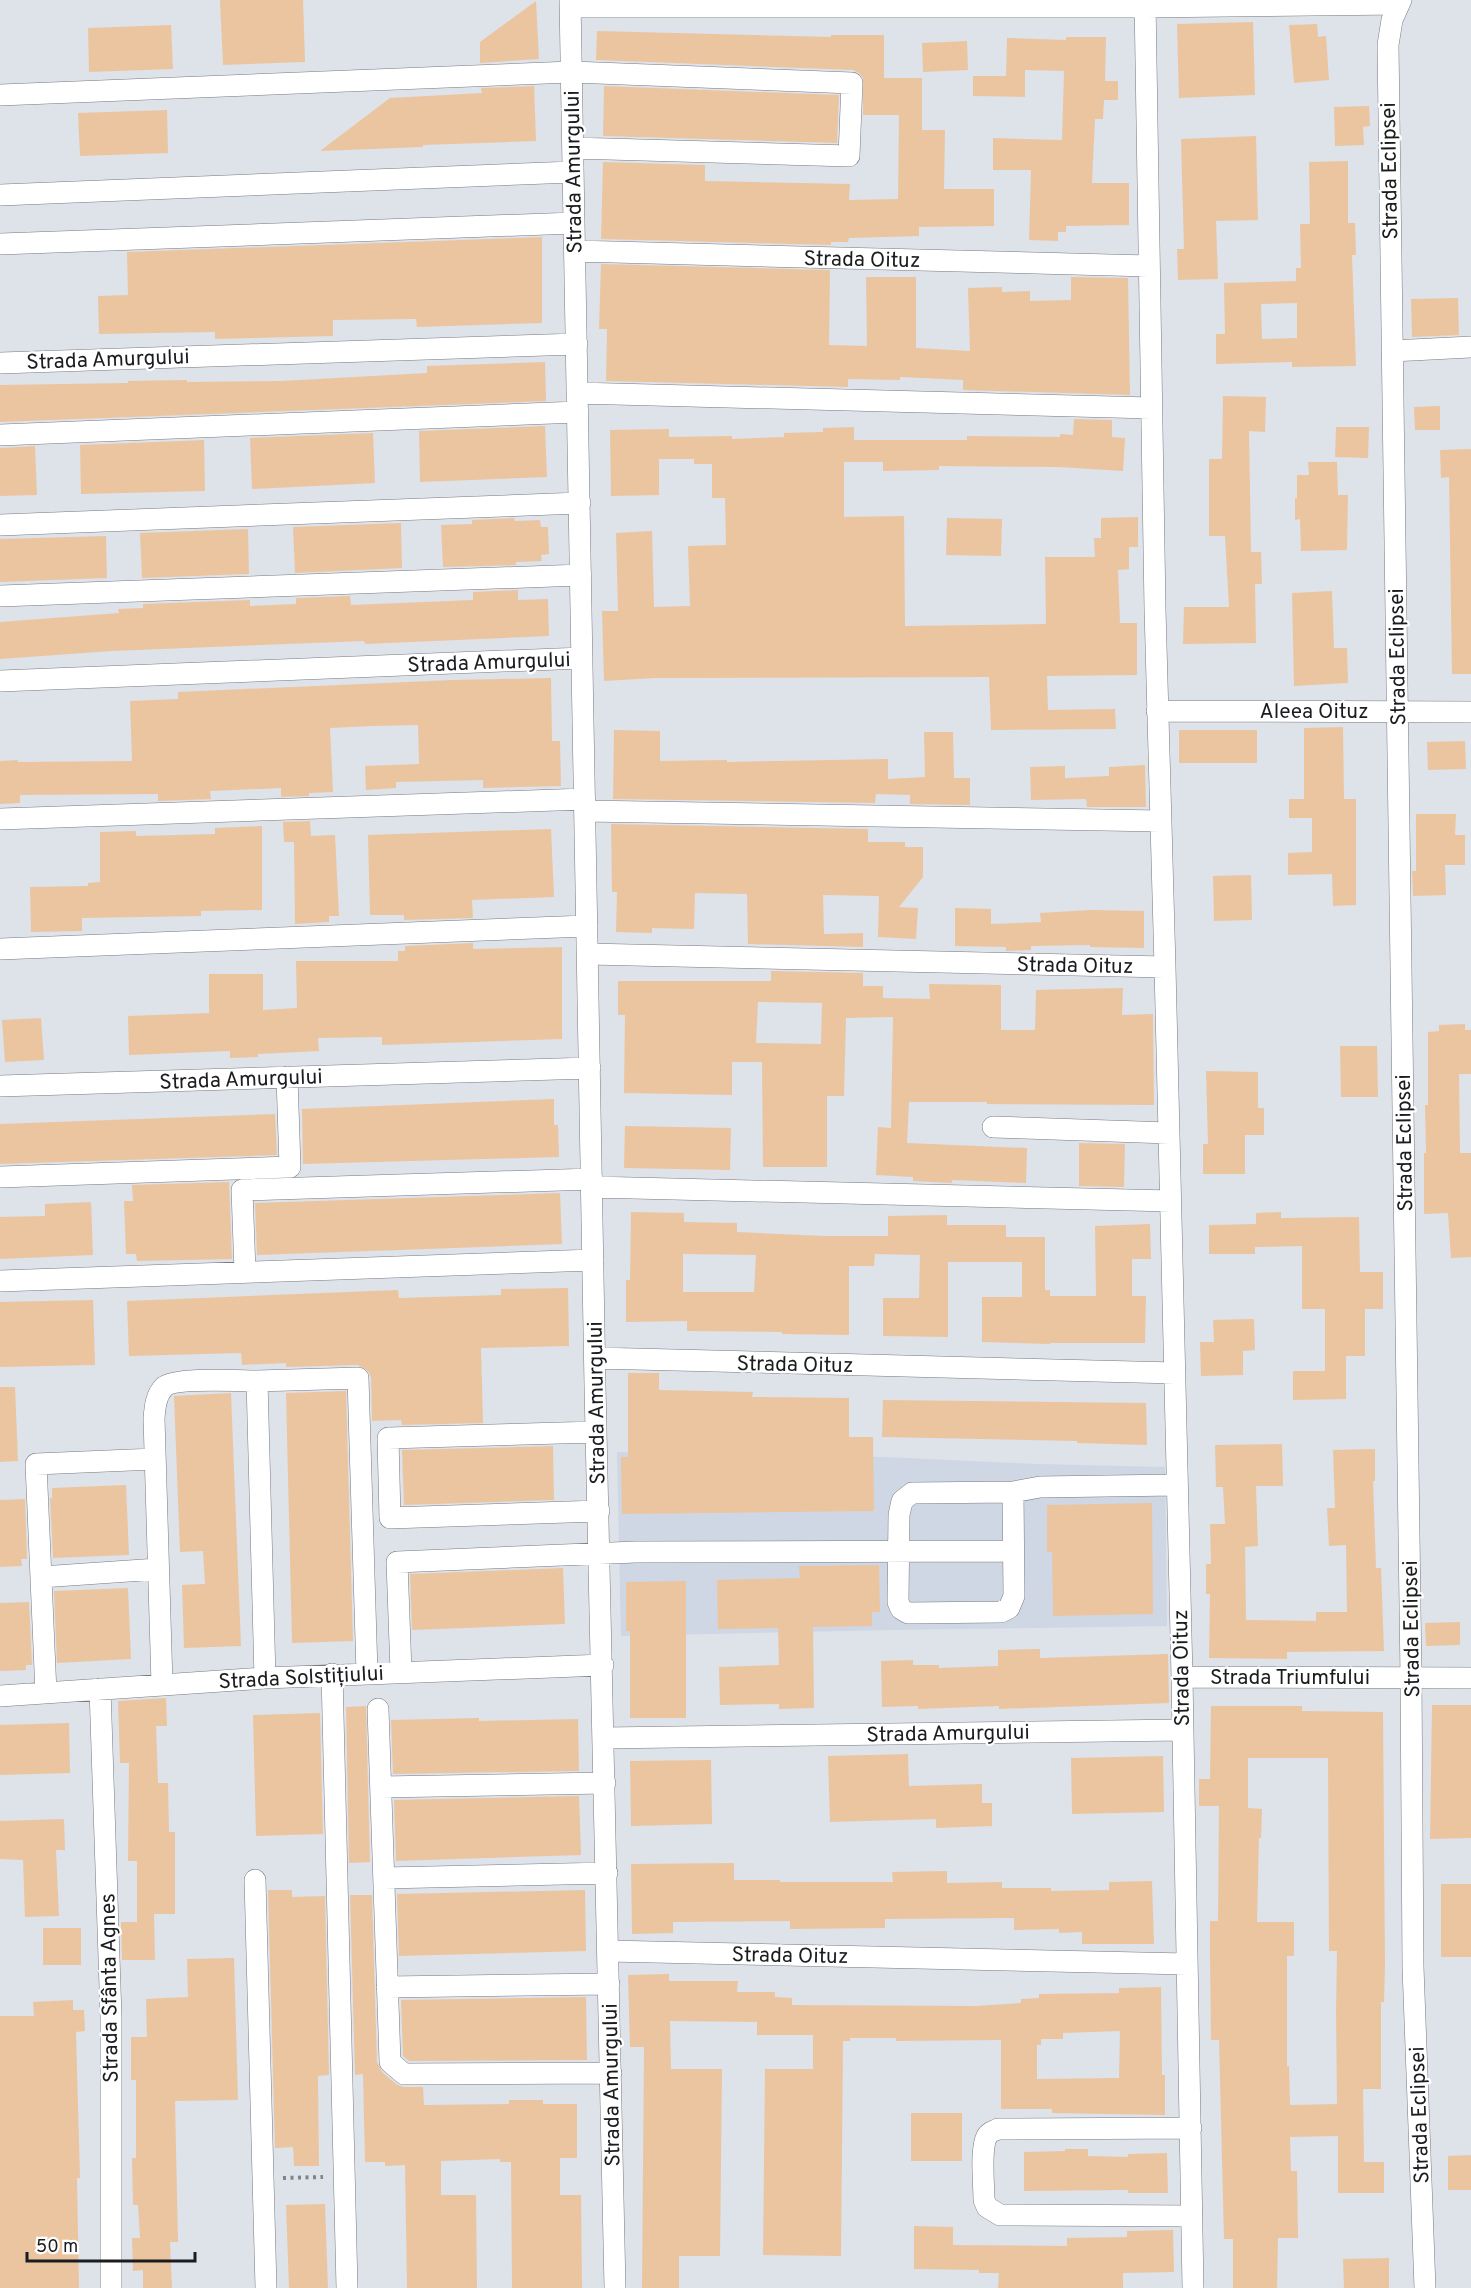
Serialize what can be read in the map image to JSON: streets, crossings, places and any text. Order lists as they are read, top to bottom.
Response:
{
  "streets": {
    "street": [
      "Strada Eclipsei",
      "Strada Amurgului",
      "Strada Oituz",
      "Aleea Oituz",
      "Strada Solstițiului",
      "Strada Triumfului",
      "Strada Sfânta Agnes"
    ]
  },
  "crossings": [
    ["Strada Eclipsei", "Aleea Oituz"],
    ["Strada Eclipsei", "Strada Triumfului"],
    ["Strada Amurgului", "Strada Oituz"],
    ["Strada Amurgului", "Strada Solstițiului"],
    ["Strada Oituz", "Aleea Oituz"],
    ["Strada Oituz", "Strada Triumfului"],
    ["Strada Solstițiului", "Strada Sfânta Agnes"]
  ],
  "scale_bar": "50 m"
}
